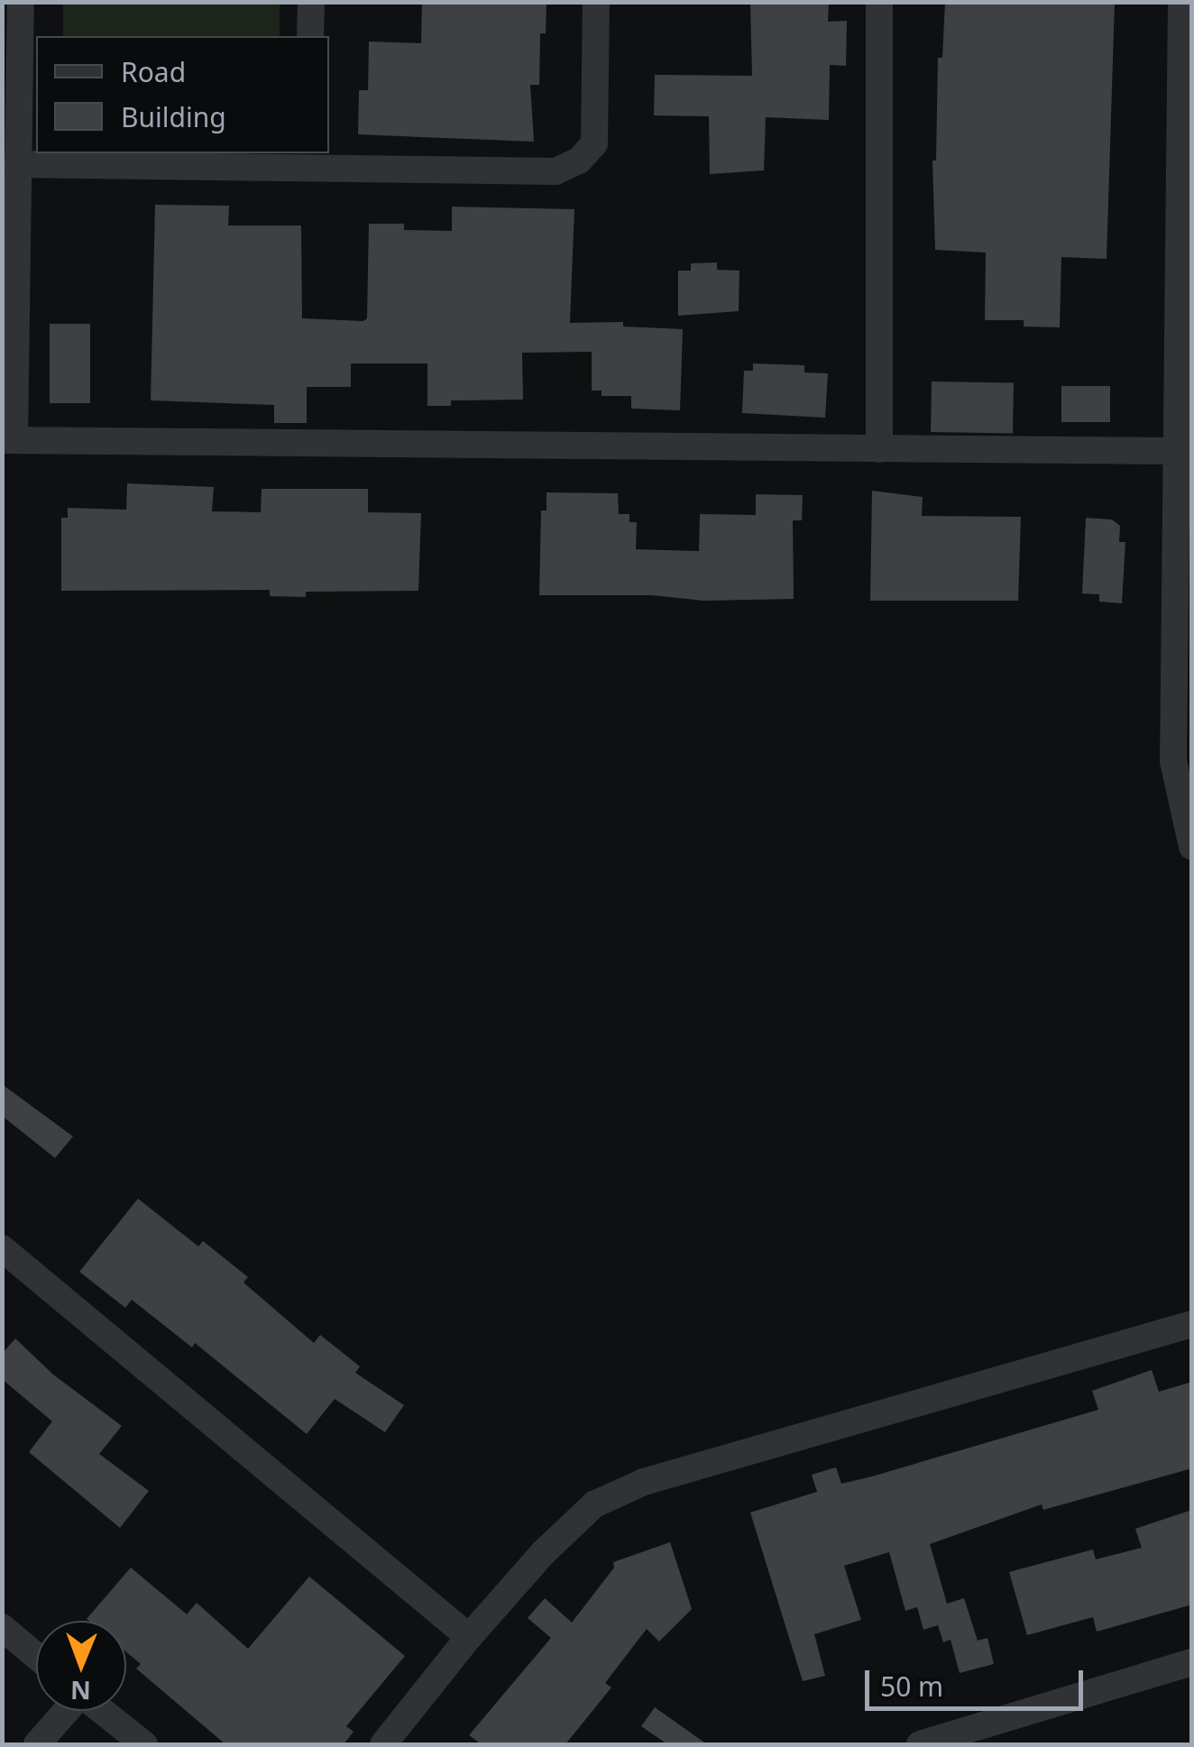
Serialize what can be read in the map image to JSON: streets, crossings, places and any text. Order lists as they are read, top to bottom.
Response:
{
  "legend": ["Road", "Building"],
  "scale_bar": "50 m",
  "north": "bottom"
}
